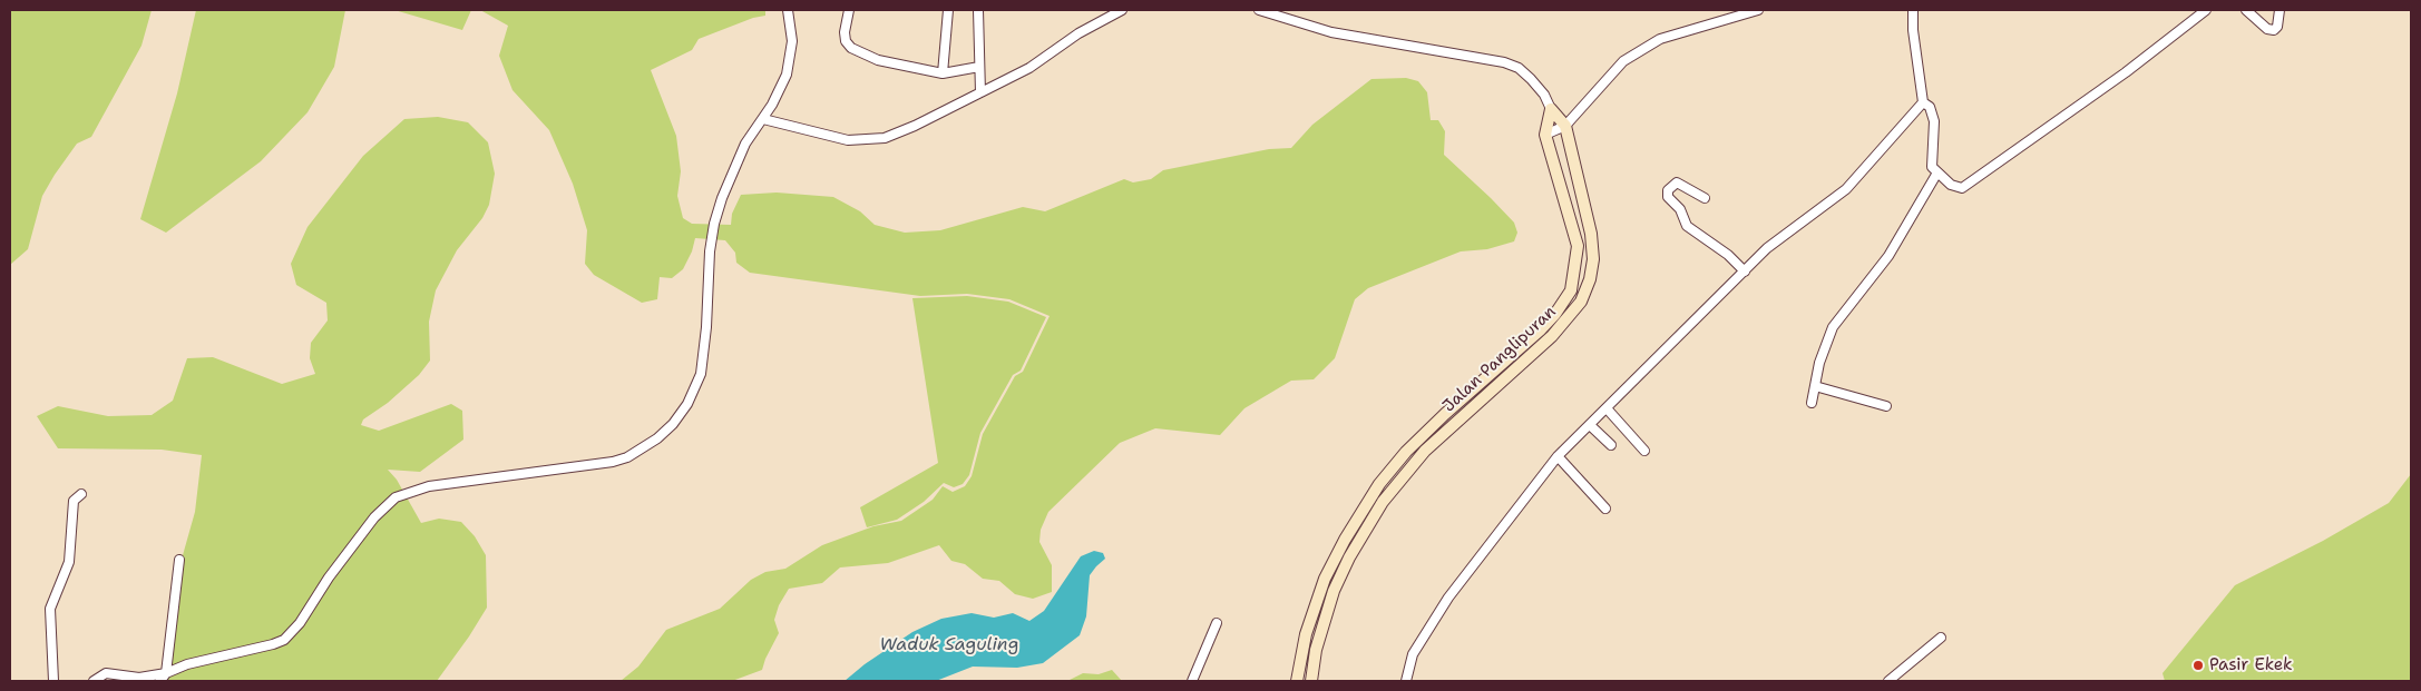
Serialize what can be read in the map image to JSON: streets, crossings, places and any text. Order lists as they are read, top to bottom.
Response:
{
  "streets": {
    "main road": ["Jalan Panglipuran"]
  },
  "water": ["Waduk Saguling"],
  "places": ["Pasir Ekek"]
}
